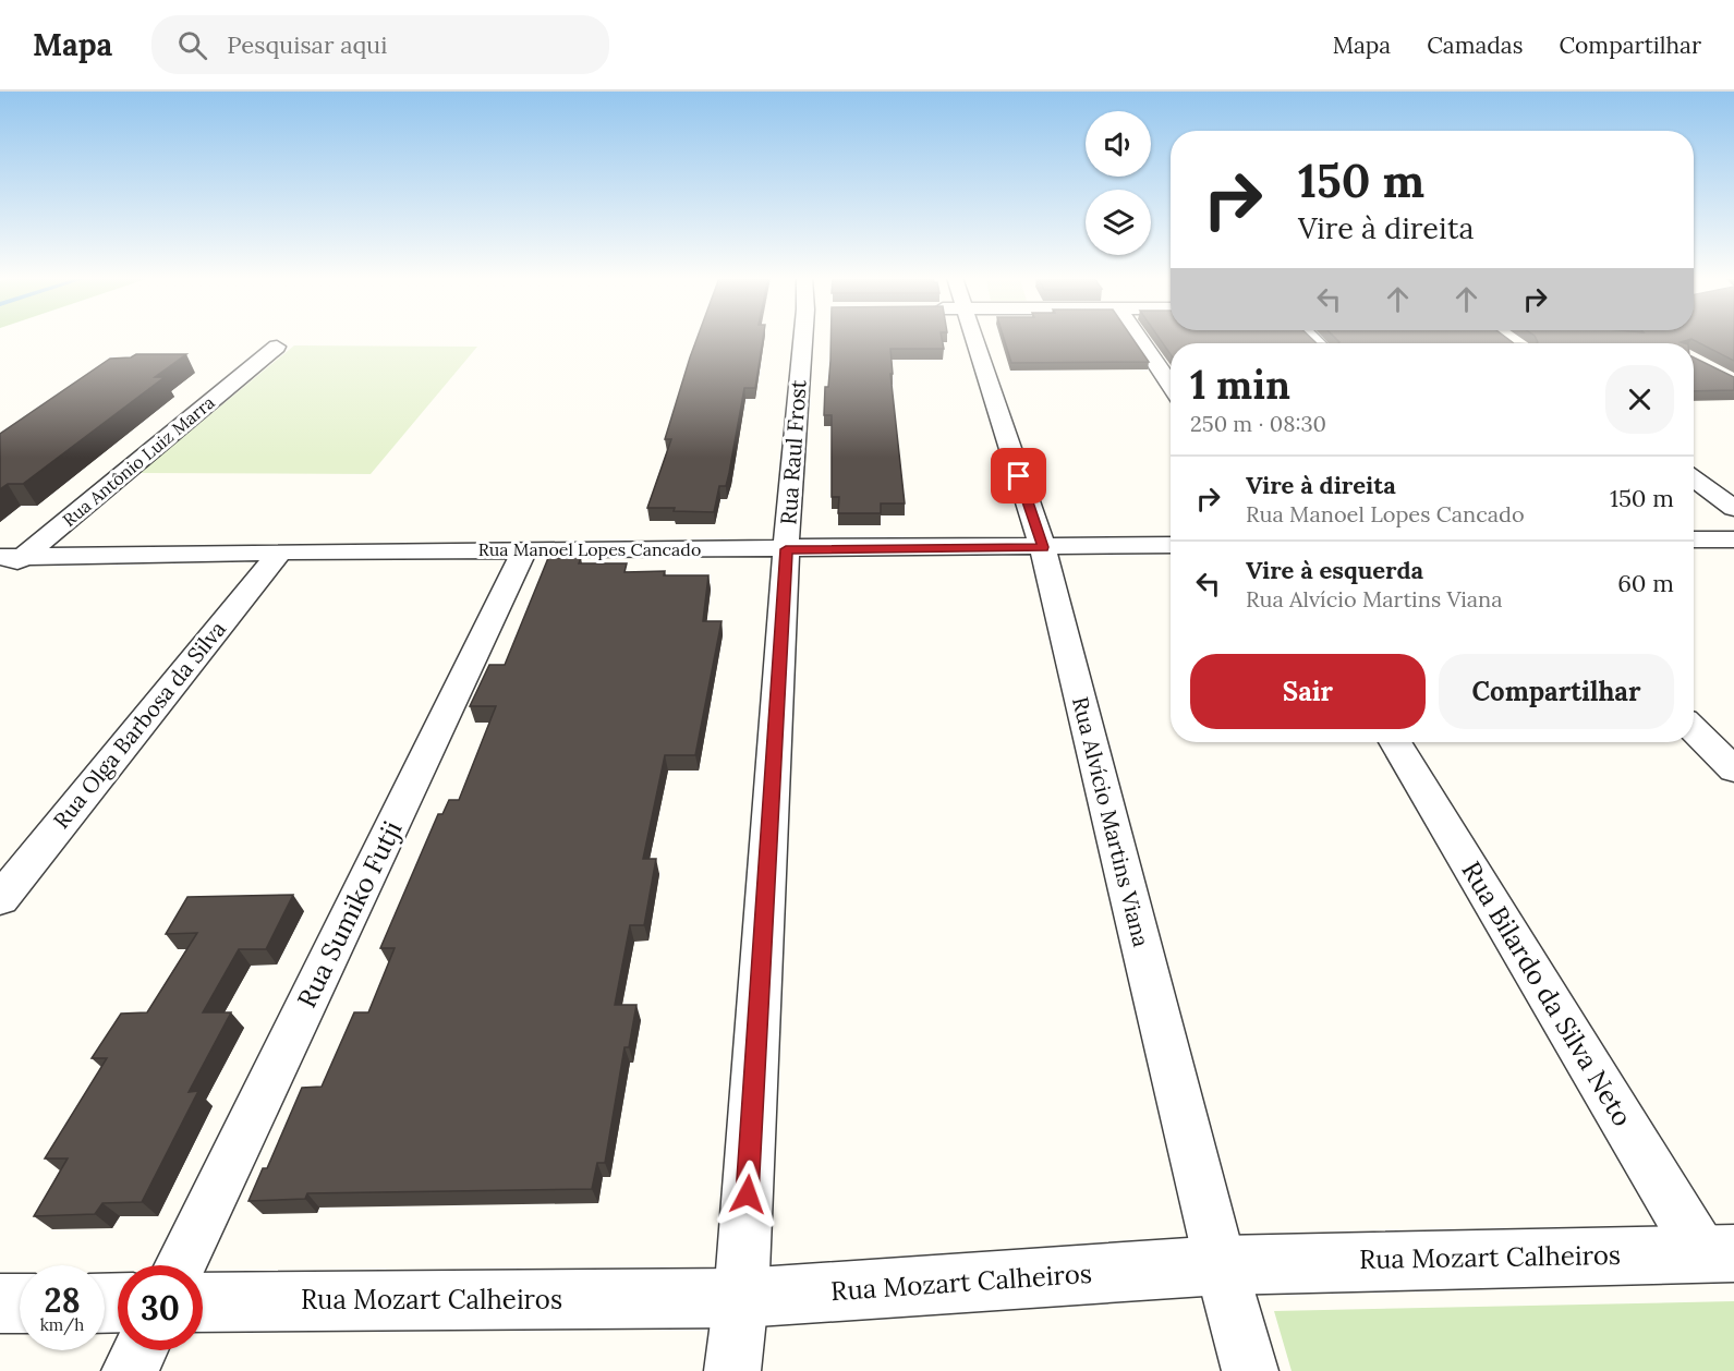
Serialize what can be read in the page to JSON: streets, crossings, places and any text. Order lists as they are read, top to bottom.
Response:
{
  "streets": {
    "street": [
      "Rua Raul Frost",
      "Rua Antônio Luiz Marra",
      "Rua Manoel Lopes Cancado",
      "Rua Olga Barbosa da Silva",
      "Rua Alvício Martins Viana",
      "Rua Sumiko Futji",
      "Rua Bilardo da Silva Neto",
      "Rua Mozart Calheiros"
    ]
  },
  "crossings": [
    ["Rua Raul Frost", "Rua Manoel Lopes Cancado"],
    ["Rua Raul Frost", "Rua Mozart Calheiros"],
    ["Rua Antônio Luiz Marra", "Rua Manoel Lopes Cancado"],
    ["Rua Manoel Lopes Cancado", "Rua Olga Barbosa da Silva"],
    ["Rua Manoel Lopes Cancado", "Rua Alvício Martins Viana"],
    ["Rua Manoel Lopes Cancado", "Rua Sumiko Futji"],
    ["Rua Alvício Martins Viana", "Rua Mozart Calheiros"],
    ["Rua Bilardo da Silva Neto", "Rua Mozart Calheiros"]
  ],
  "page": {
    "header": "Mapa",
    "search": "Pesquisar aqui",
    "nav": ["Mapa", "Camadas", "Compartilhar"],
    "turn": ["150 m", "Vire à direita"],
    "heading": ["1 min", "250 m · 08:30"],
    "list": [
      {
        "name": "Vire à direita",
        "note": "Rua Manoel Lopes Cancado",
        "value": "150 m"
      },
      {
        "name": "Vire à esquerda",
        "note": "Rua Alvício Martins Viana",
        "value": "60 m"
      }
    ],
    "buttons": ["Sair", "Compartilhar"],
    "speed": "28 km/h",
    "limit": "30"
  }
}
